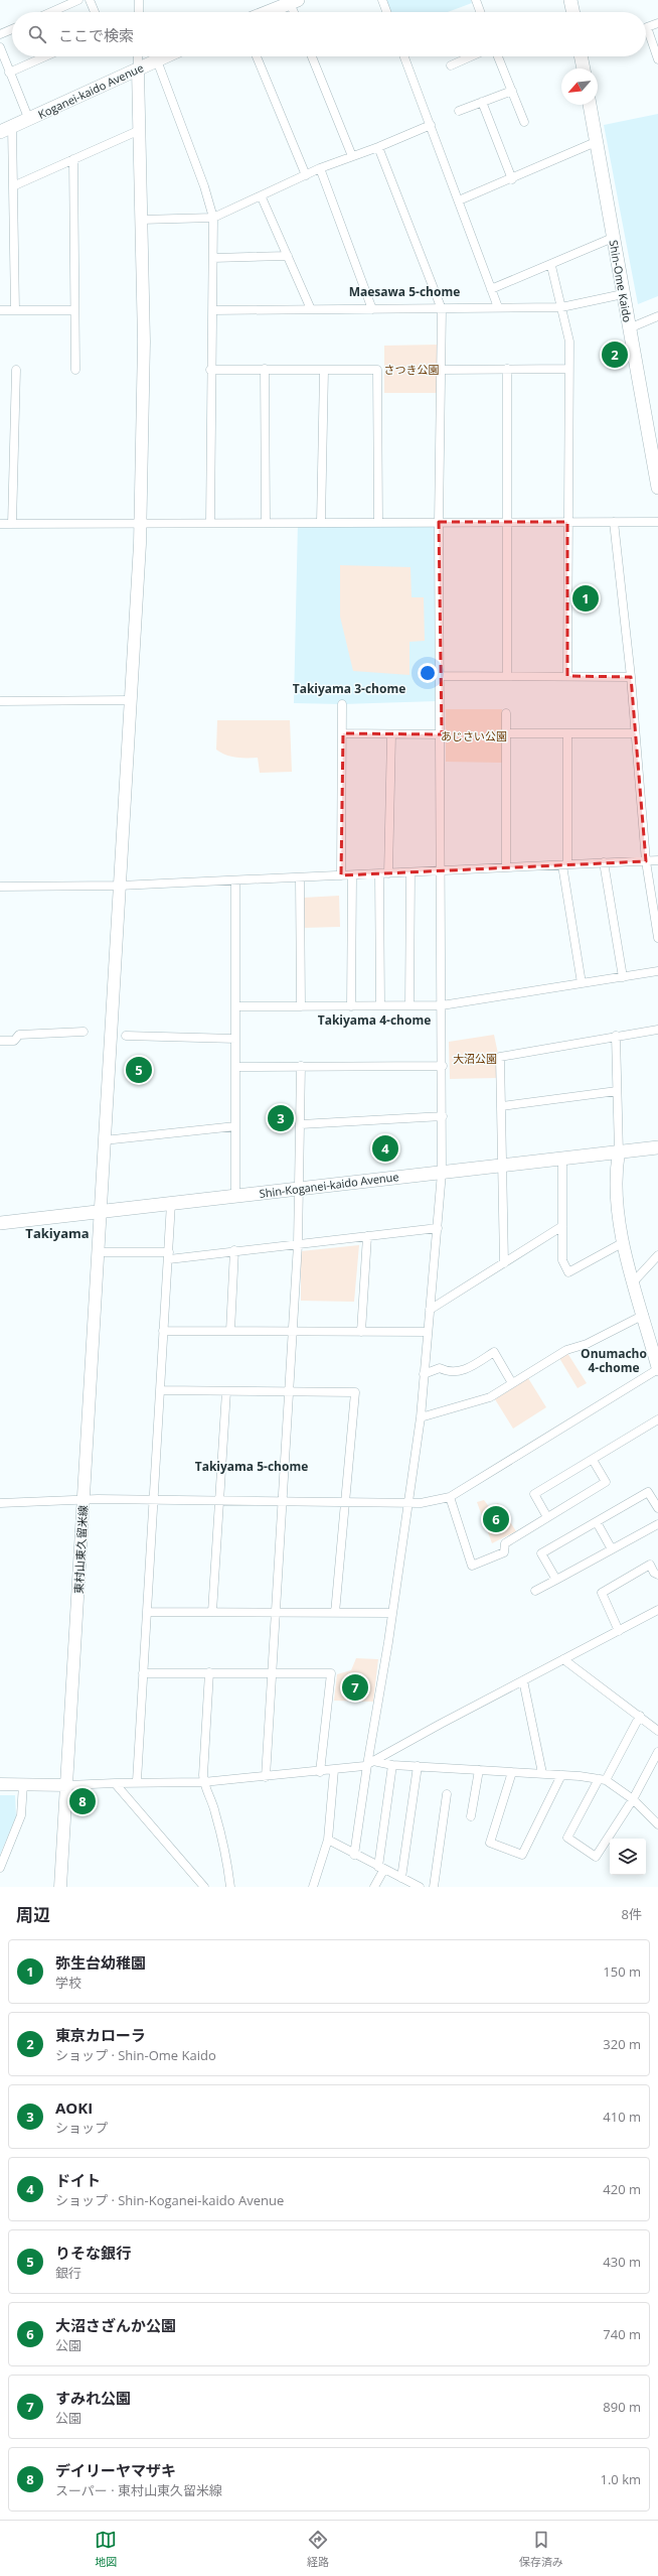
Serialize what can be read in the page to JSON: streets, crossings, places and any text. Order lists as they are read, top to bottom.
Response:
{
  "streets": {
    "main road": ["Koganei-kaido Avenue", "Shin-Ome Kaido", "Shin-Koganei-kaido Avenue"],
    "street": ["東村山東久留米線"]
  },
  "crossings": [
    ["Koganei-kaido Avenue", "東村山東久留米線"],
    ["Shin-Koganei-kaido Avenue", "東村山東久留米線"]
  ],
  "districts": [
    "Maesawa 5-chome",
    "Takiyama 3-chome",
    "Takiyama 4-chome",
    "Takiyama",
    "Onumacho 4-chome",
    "Takiyama 5-chome"
  ],
  "parks": ["さつき公園", "あじさい公園", "大沼公園"],
  "north": "bottom left",
  "page": {
    "search": "ここで検索",
    "pins": [
      "2",
      "1",
      "5",
      "3",
      "4",
      "6",
      "7",
      "8"
    ],
    "heading": ["周辺", "8件"],
    "list": [
      {
        "mark": "1",
        "name": "弥生台幼稚園",
        "note": "学校",
        "value": "150 m"
      },
      {
        "mark": "2",
        "name": "東京カローラ",
        "note": "ショップ · Shin-Ome Kaido",
        "value": "320 m"
      },
      {
        "mark": "3",
        "name": "AOKI",
        "note": "ショップ",
        "value": "410 m"
      },
      {
        "mark": "4",
        "name": "ドイト",
        "note": "ショップ · Shin-Koganei-kaido Avenue",
        "value": "420 m"
      },
      {
        "mark": "5",
        "name": "りそな銀行",
        "note": "銀行",
        "value": "430 m"
      },
      {
        "mark": "6",
        "name": "大沼さざんか公園",
        "note": "公園",
        "value": "740 m"
      },
      {
        "mark": "7",
        "name": "すみれ公園",
        "note": "公園",
        "value": "890 m"
      },
      {
        "mark": "8",
        "name": "デイリーヤマザキ",
        "note": "スーパー · 東村山東久留米線",
        "value": "1.0 km"
      }
    ],
    "nav": ["地図", "経路", "保存済み"]
  }
}
